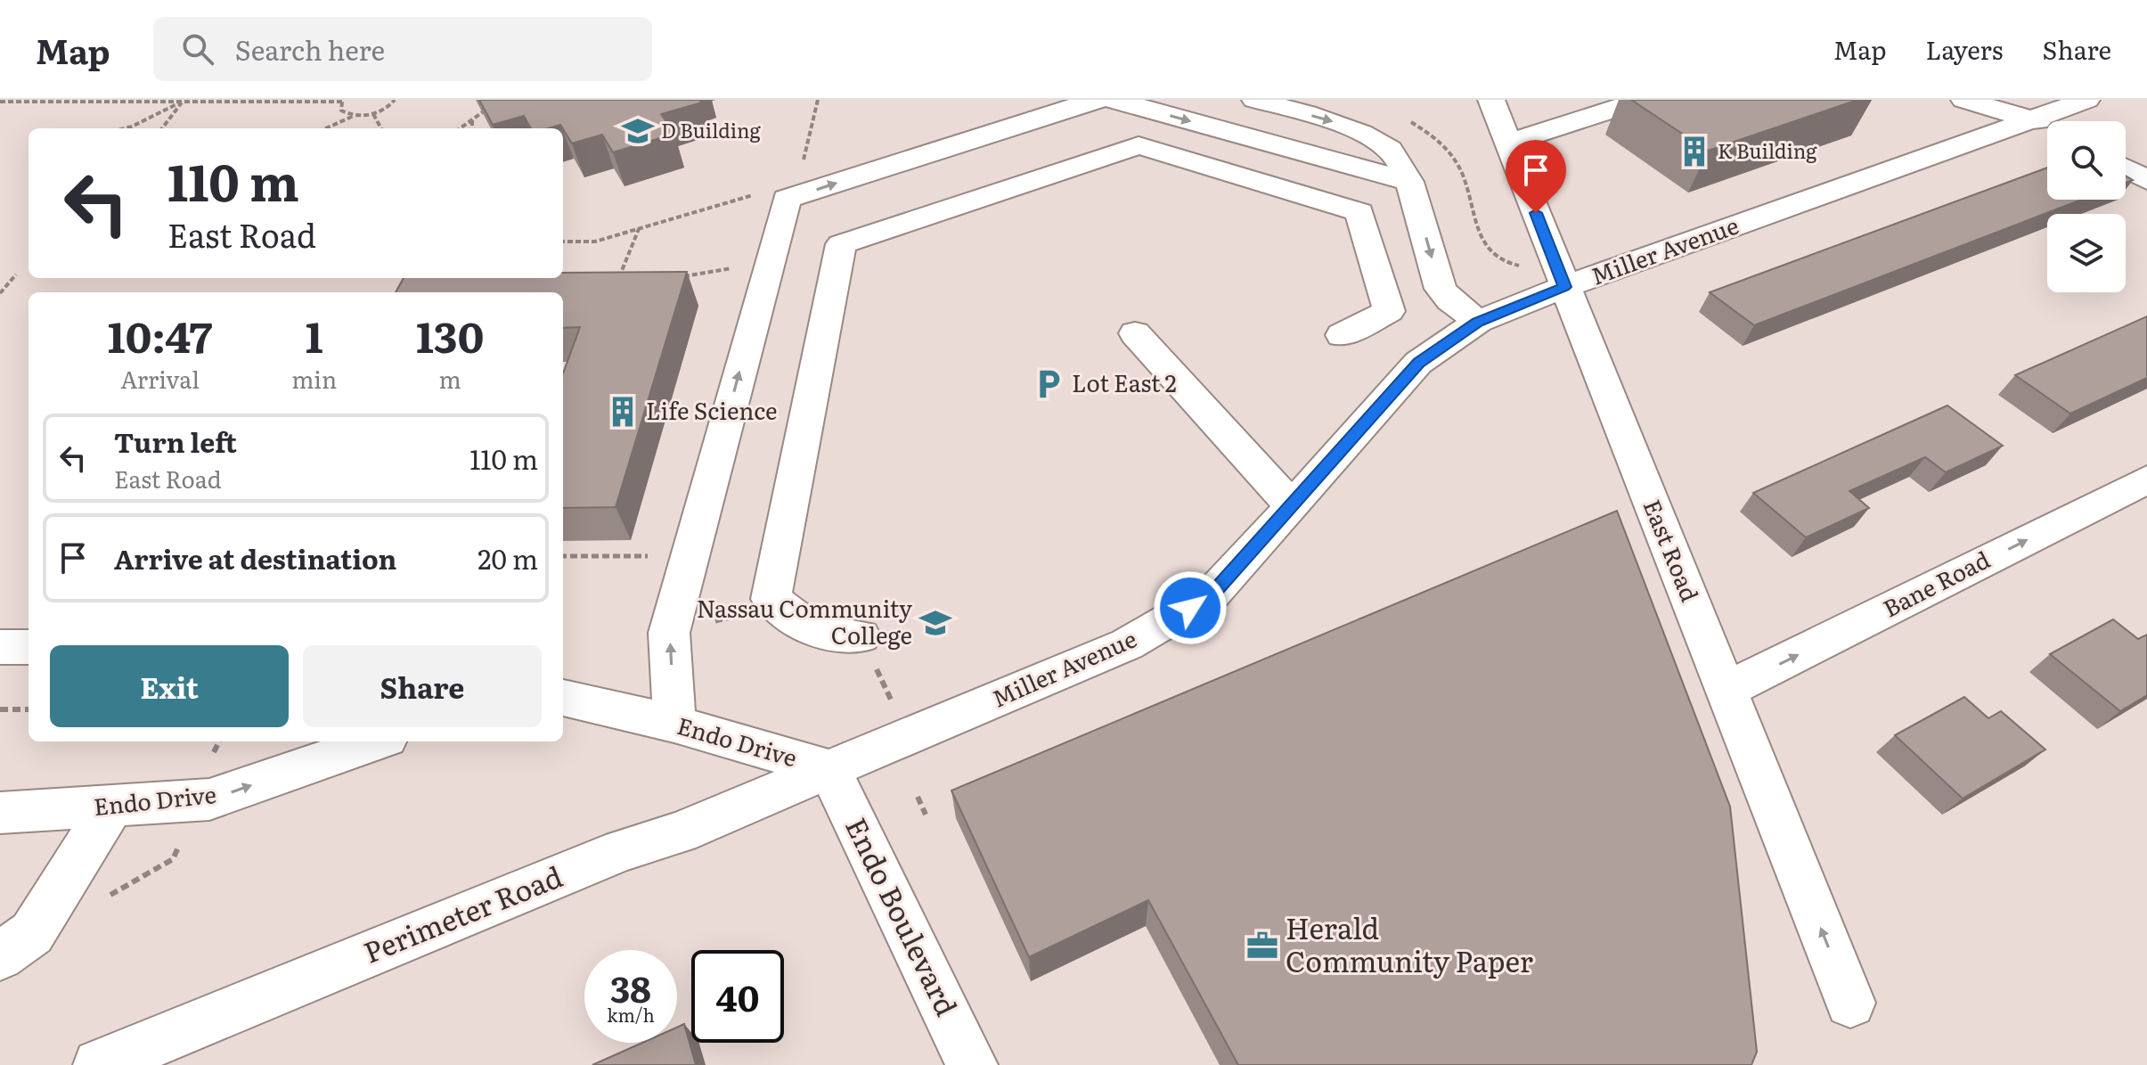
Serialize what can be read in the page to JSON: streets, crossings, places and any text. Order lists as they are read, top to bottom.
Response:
{
  "streets": {
    "street": [
      "Miller Avenue",
      "East Road",
      "Bane Road",
      "Endo Drive",
      "Perimeter Road",
      "Endo Boulevard"
    ]
  },
  "crossings": [
    ["Miller Avenue", "East Road"],
    ["Miller Avenue", "Endo Drive"],
    ["Miller Avenue", "Perimeter Road"],
    ["Miller Avenue", "Endo Boulevard"],
    ["East Road", "Bane Road"],
    ["Endo Drive", "Perimeter Road"],
    ["Endo Drive", "Endo Boulevard"],
    ["Perimeter Road", "Endo Boulevard"]
  ],
  "one_way": ["Bane Road", "Endo Drive"],
  "places": {
    "school or university": ["D Building", "Nassau Community College"],
    "building": ["K Building", "Life Science"],
    "parking": ["Lot East 2"],
    "office": ["Herald Community Paper"]
  },
  "page": {
    "header": "Map",
    "search": "Search here",
    "nav": ["Map", "Layers", "Share"],
    "turn": ["110 m", "East Road"],
    "eta": [
      "10:47",
      "Arrival",
      "1",
      "min",
      "130",
      "m"
    ],
    "list": [
      {
        "name": "Turn left",
        "note": "East Road",
        "value": "110 m"
      },
      {
        "name": "Arrive at destination",
        "value": "20 m"
      }
    ],
    "buttons": ["Exit", "Share"],
    "speed": "38 km/h",
    "limit": "40"
  }
}
